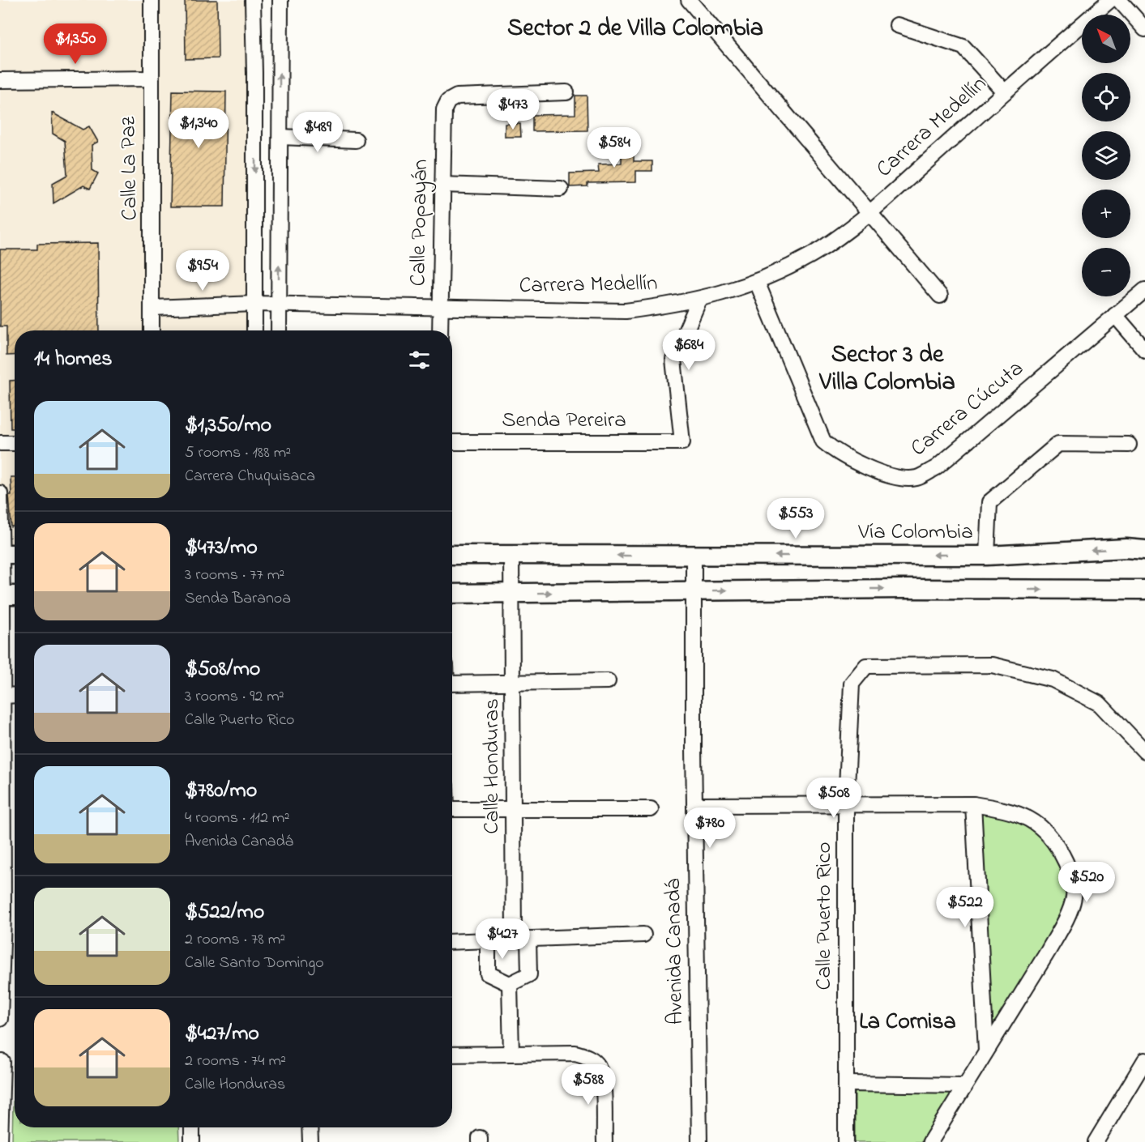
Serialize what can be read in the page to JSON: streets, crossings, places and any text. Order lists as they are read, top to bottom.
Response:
{
  "streets": {
    "main road": ["Vía Colombia"],
    "street": [
      "Carrera Medellín",
      "Calle La Paz",
      "Calle Popayán",
      "Carrera Cúcuta",
      "Senda Pereira",
      "Calle Honduras",
      "Calle Puerto Rico",
      "Avenida Canadá"
    ]
  },
  "crossings": [
    ["Carrera Medellín", "Calle La Paz"],
    ["Carrera Medellín", "Calle Popayán"],
    ["Carrera Medellín", "Carrera Cúcuta"],
    ["Carrera Medellín", "Senda Pereira"],
    ["Vía Colombia", "Avenida Canadá"]
  ],
  "districts": ["Sector 2 de Villa Colombia", "Sector 3 de Villa Colombia", "La Cornisa"],
  "north": "top left",
  "page": {
    "map_buttons": ["+", "−"],
    "price": [
      "$1,350",
      "$473",
      "$1,340",
      "$489",
      "$584",
      "$954",
      "$684",
      "$553",
      "$508",
      "$780",
      "$520",
      "$522",
      "$427",
      "$588"
    ],
    "heading": "14 homes",
    "list": [
      {
        "name": "$1,350/mo",
        "note": "5 rooms · 188 m² · Carrera Chuquisaca"
      },
      {
        "name": "$473/mo",
        "note": "3 rooms · 77 m² · Senda Baranoa"
      },
      {
        "name": "$508/mo",
        "note": "3 rooms · 92 m² · Calle Puerto Rico"
      },
      {
        "name": "$780/mo",
        "note": "4 rooms · 112 m² · Avenida Canadá"
      },
      {
        "name": "$522/mo",
        "note": "2 rooms · 78 m² · Calle Santo Domingo"
      },
      {
        "name": "$427/mo",
        "note": "2 rooms · 74 m² · Calle Honduras"
      }
    ]
  }
}
